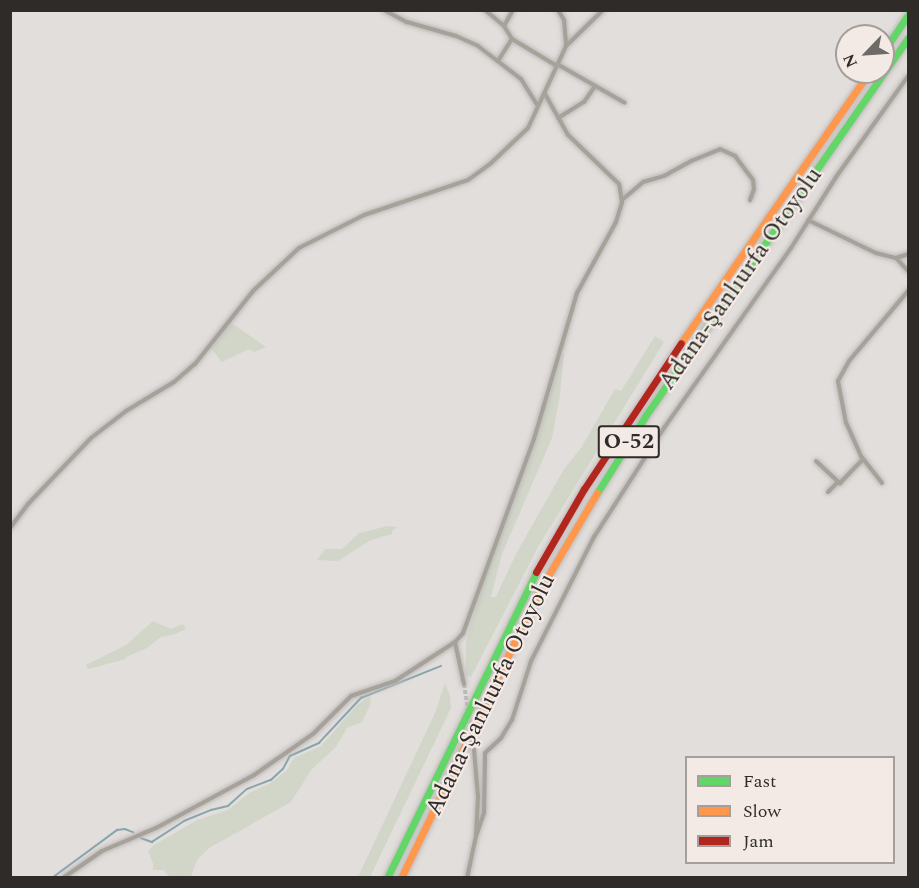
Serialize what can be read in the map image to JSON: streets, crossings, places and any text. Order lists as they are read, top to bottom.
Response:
{
  "streets": {
    "highway": ["Adana-Şanlıurfa Otoyolu", "O-52"]
  },
  "legend": ["Fast", "Slow", "Jam"],
  "north": "bottom left"
}
